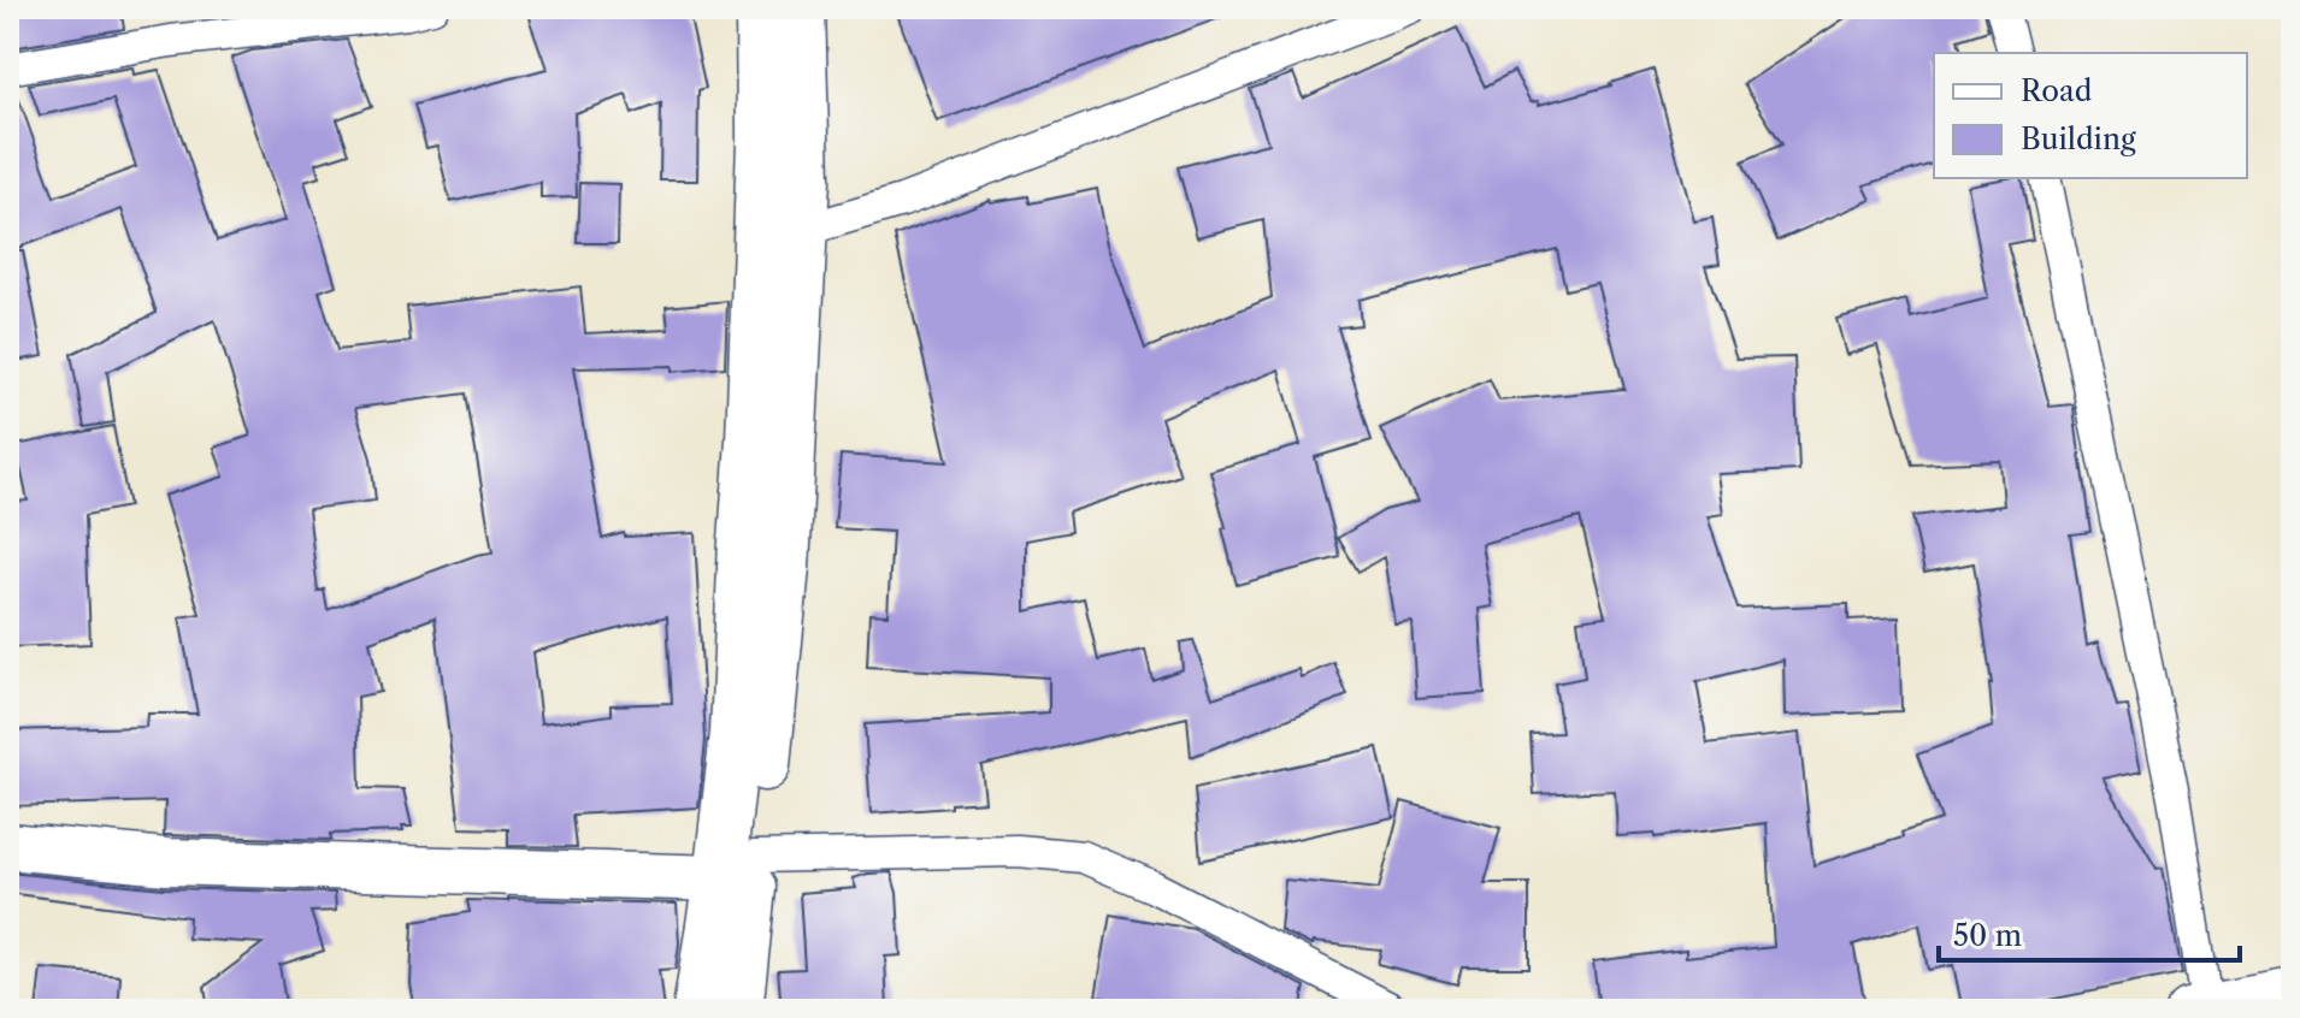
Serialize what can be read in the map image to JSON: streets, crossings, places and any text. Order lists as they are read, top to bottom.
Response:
{
  "legend": ["Road", "Building"],
  "scale_bar": "50 m"
}
